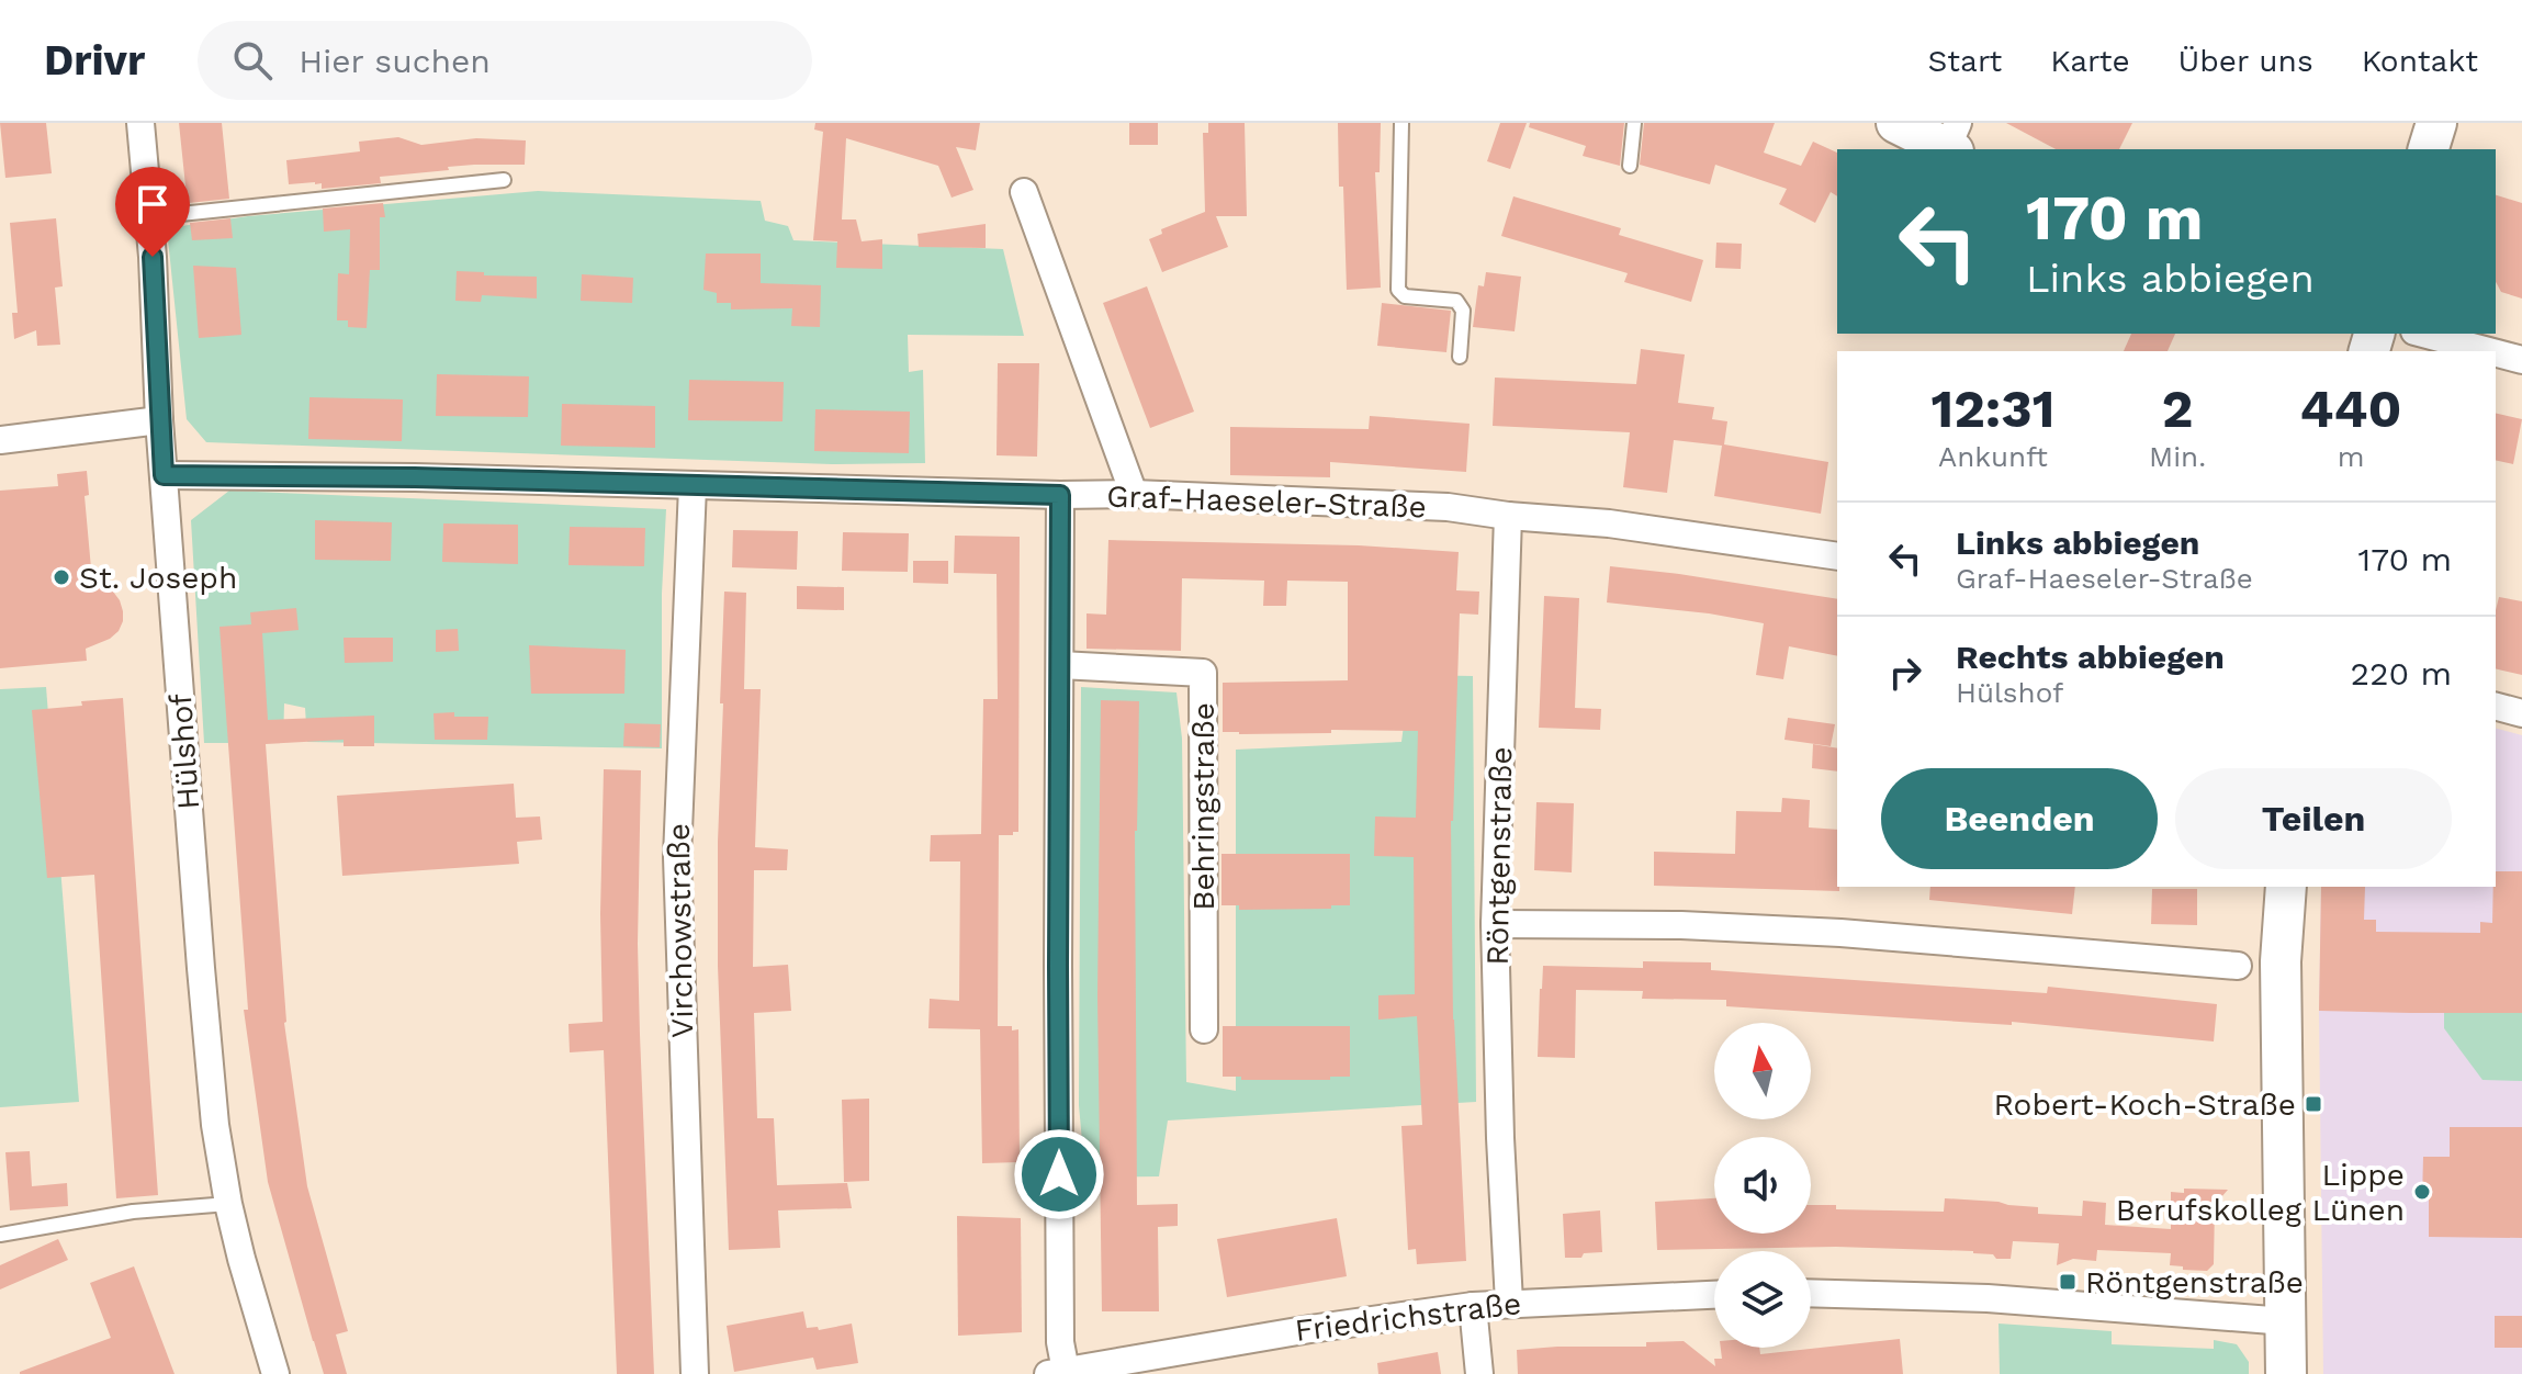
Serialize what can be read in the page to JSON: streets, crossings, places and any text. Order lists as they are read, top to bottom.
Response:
{
  "streets": {
    "street": [
      "Graf-Haeseler-Straße",
      "Hülshof",
      "Behringstraße",
      "Röntgenstraße",
      "Virchowstraße",
      "Friedrichstraße"
    ]
  },
  "crossings": [
    ["Graf-Haeseler-Straße", "Hülshof"],
    ["Graf-Haeseler-Straße", "Röntgenstraße"],
    ["Graf-Haeseler-Straße", "Virchowstraße"],
    ["Röntgenstraße", "Friedrichstraße"]
  ],
  "places": {
    "other": ["St. Joseph", "Lippe Berufskolleg Lünen"],
    "transit": ["Robert-Koch-Straße", "Röntgenstraße"]
  },
  "north": "top",
  "page": {
    "header": "Drivr",
    "search": "Hier suchen",
    "nav": [
      "Start",
      "Karte",
      "Über uns",
      "Kontakt"
    ],
    "turn": ["170 m", "Links abbiegen"],
    "eta": [
      "12:31",
      "Ankunft",
      "2",
      "Min.",
      "440",
      "m"
    ],
    "list": [
      {
        "name": "Links abbiegen",
        "note": "Graf-Haeseler-Straße",
        "value": "170 m"
      },
      {
        "name": "Rechts abbiegen",
        "note": "Hülshof",
        "value": "220 m"
      }
    ],
    "buttons": ["Beenden", "Teilen"]
  }
}
